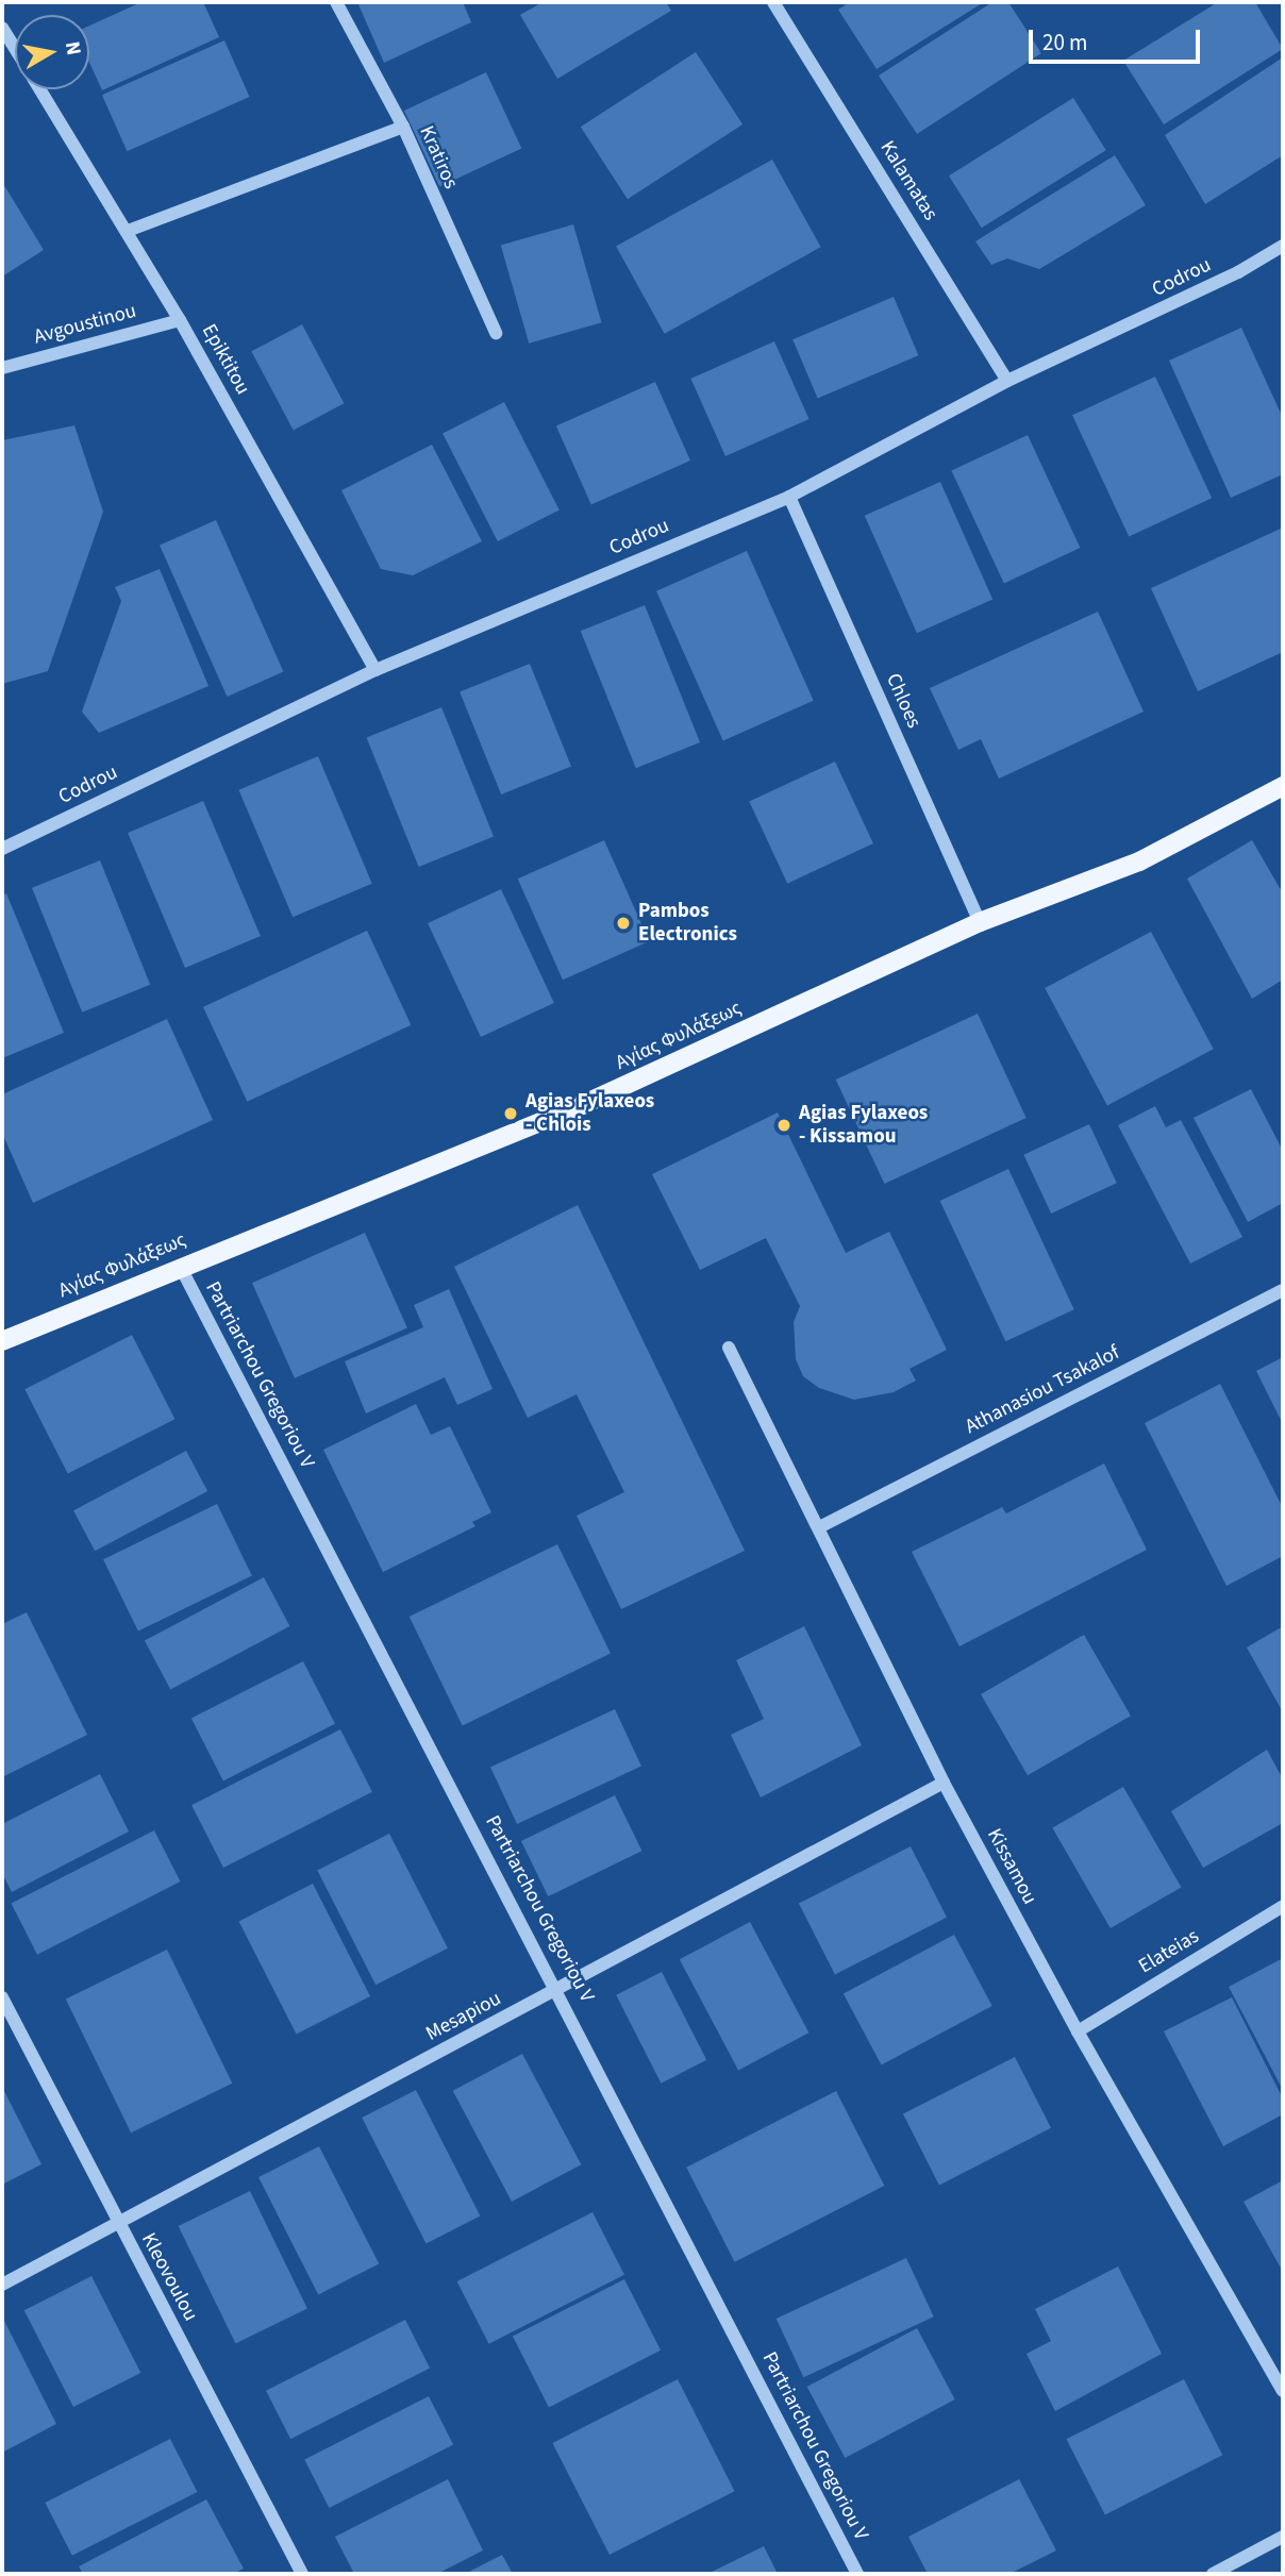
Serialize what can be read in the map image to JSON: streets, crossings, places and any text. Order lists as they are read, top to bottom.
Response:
{
  "streets": {
    "main road": ["Αγίας Φυλάξεως"],
    "street": [
      "Kratiros",
      "Kalamatas",
      "Codrou",
      "Avgoustinou",
      "Epiktitou",
      "Chloes",
      "Partriarchou Gregoriou V",
      "Athanasiou Tsakalof",
      "Kissamou",
      "Elateias",
      "Mesapiou",
      "Kleovoulou"
    ]
  },
  "crossings": [
    ["Kalamatas", "Codrou"],
    ["Codrou", "Epiktitou"],
    ["Codrou", "Chloes"],
    ["Avgoustinou", "Epiktitou"],
    ["Chloes", "Αγίας Φυλάξεως"],
    ["Αγίας Φυλάξεως", "Partriarchou Gregoriou V"],
    ["Partriarchou Gregoriou V", "Mesapiou"],
    ["Athanasiou Tsakalof", "Kissamou"],
    ["Kissamou", "Elateias"],
    ["Kissamou", "Mesapiou"],
    ["Mesapiou", "Kleovoulou"]
  ],
  "places": ["Pambos Electronics", "Agias Fylaxeos - Chlois", "Agias Fylaxeos - Kissamou"],
  "scale_bar": "20 m",
  "north": "right"
}
